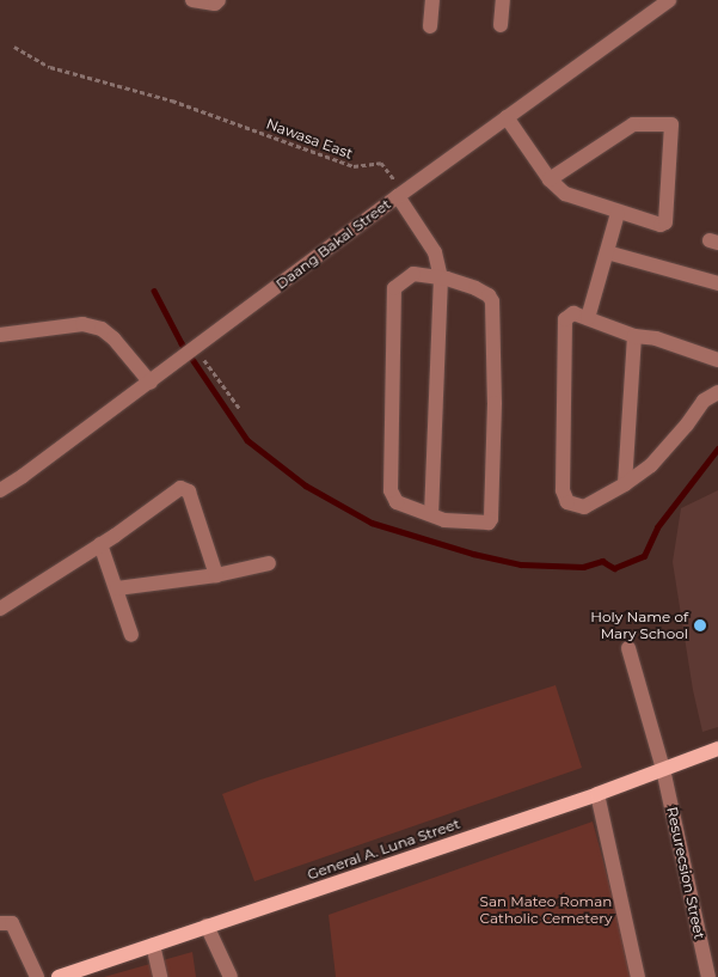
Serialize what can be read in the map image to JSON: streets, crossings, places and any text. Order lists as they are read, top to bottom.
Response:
{
  "streets": {
    "main road": ["General A. Luna Street"],
    "street": ["Daang Bakal Street", "Resurecsion Street"],
    "path": ["Nawasa East"]
  },
  "crossings": [
    ["Nawasa East", "Daang Bakal Street"],
    ["General A. Luna Street", "Resurecsion Street"]
  ],
  "parks": ["San Mateo Roman Catholic Cemetery"],
  "places": ["Holy Name of Mary School"]
}
